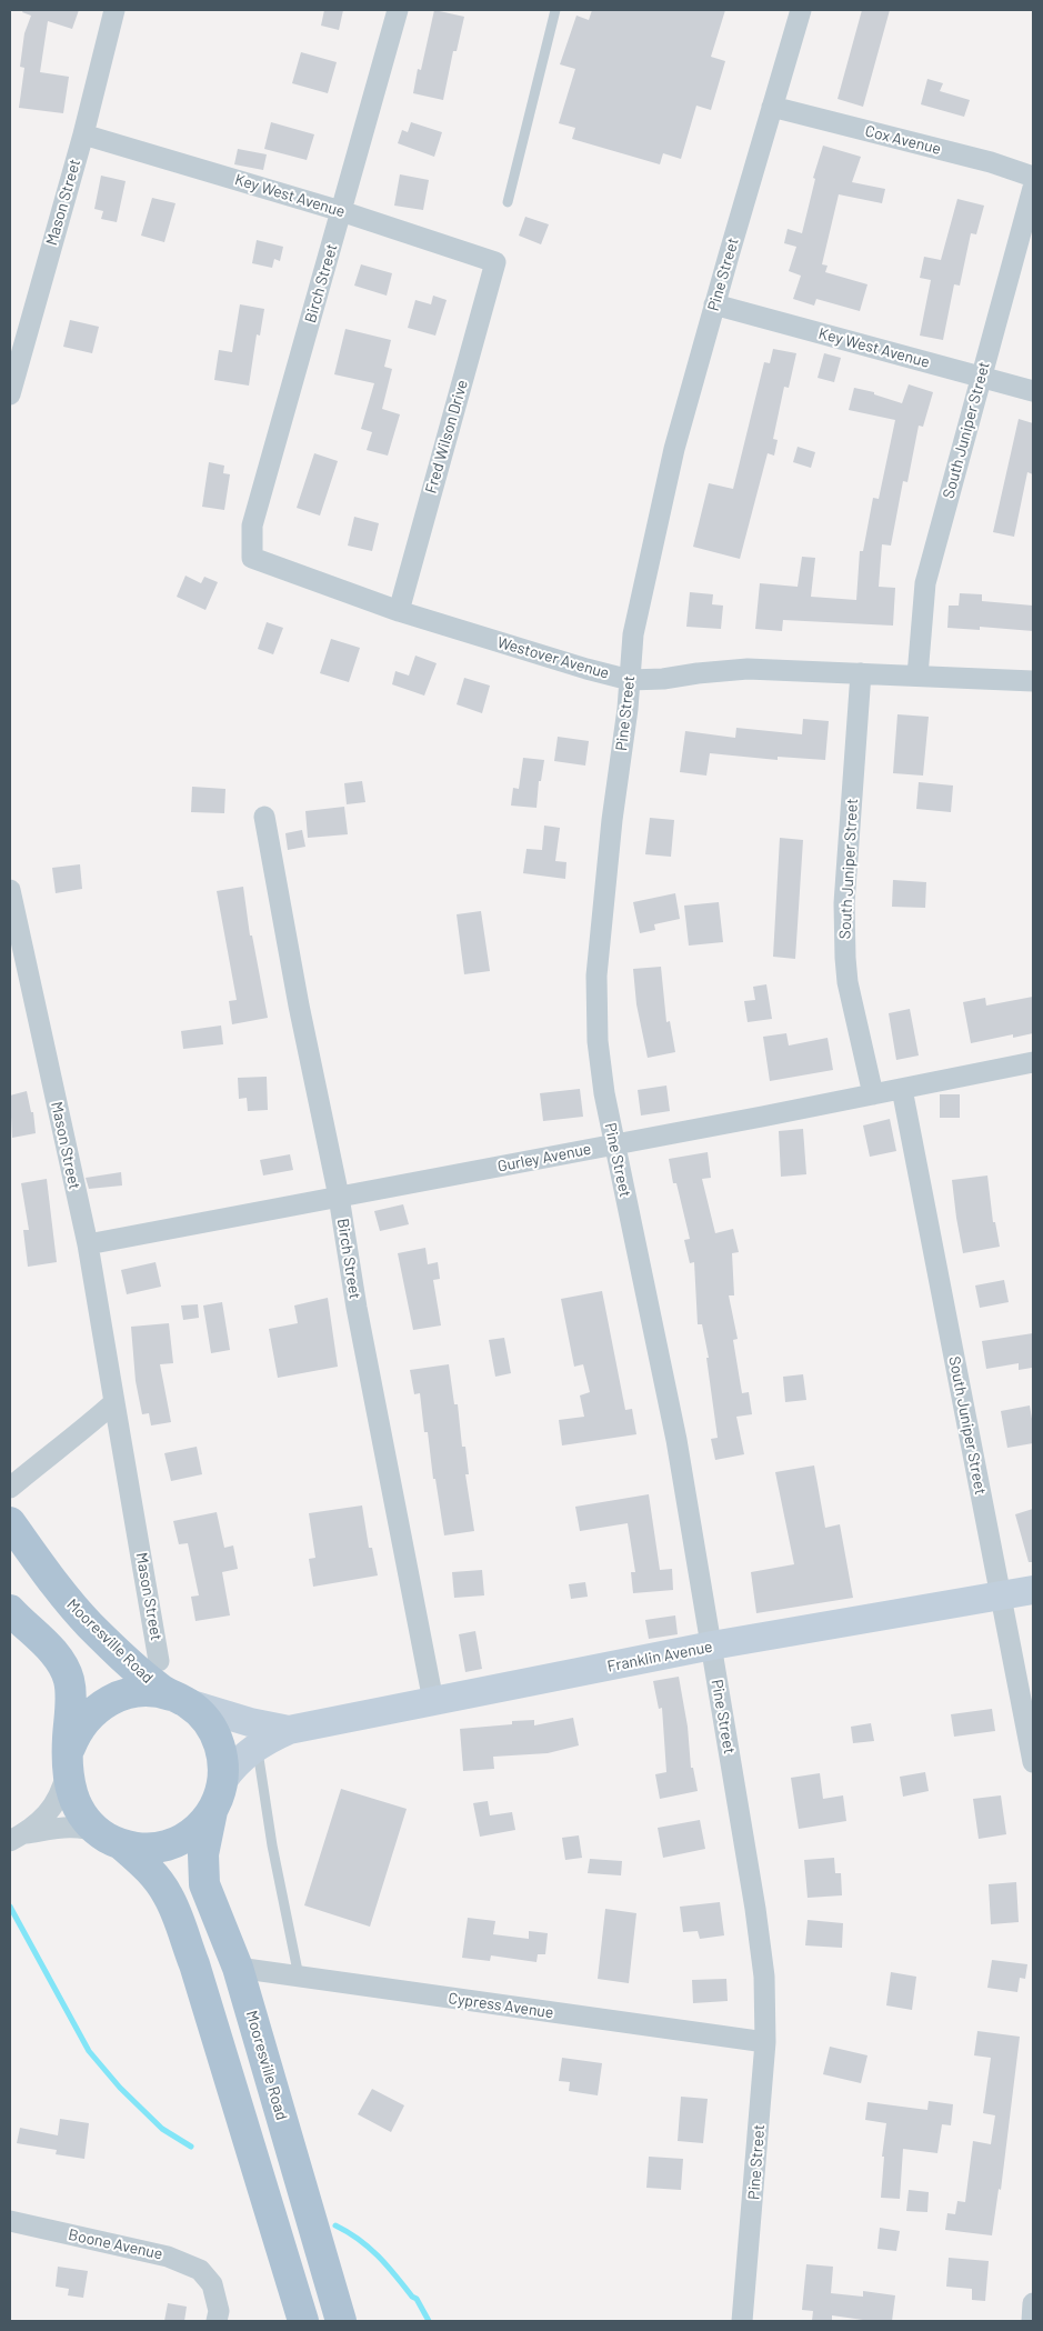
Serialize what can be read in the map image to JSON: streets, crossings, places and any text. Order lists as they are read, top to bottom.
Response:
{
  "streets": {
    "main road": ["Mooresville Road"],
    "street": [
      "Cox Avenue",
      "Key West Avenue",
      "Mason Street",
      "Pine Street",
      "Birch Street",
      "South Juniper Street",
      "Fred Wilson Drive",
      "Westover Avenue",
      "Gurley Avenue",
      "Franklin Avenue",
      "Cypress Avenue",
      "Boone Avenue"
    ]
  },
  "crossings": [
    ["Cox Avenue", "Pine Street"],
    ["Key West Avenue", "Mason Street"],
    ["Key West Avenue", "Pine Street"],
    ["Key West Avenue", "Birch Street"],
    ["Key West Avenue", "South Juniper Street"],
    ["Key West Avenue", "Fred Wilson Drive"],
    ["Mason Street", "Gurley Avenue"],
    ["Pine Street", "Westover Avenue"],
    ["Pine Street", "Gurley Avenue"],
    ["Pine Street", "Franklin Avenue"],
    ["Pine Street", "Cypress Avenue"],
    ["Birch Street", "Westover Avenue"],
    ["Birch Street", "Gurley Avenue"],
    ["Birch Street", "Franklin Avenue"],
    ["South Juniper Street", "Westover Avenue"],
    ["South Juniper Street", "Gurley Avenue"],
    ["South Juniper Street", "Franklin Avenue"],
    ["Fred Wilson Drive", "Westover Avenue"],
    ["Mooresville Road", "Franklin Avenue"],
    ["Mooresville Road", "Cypress Avenue"]
  ]
}
